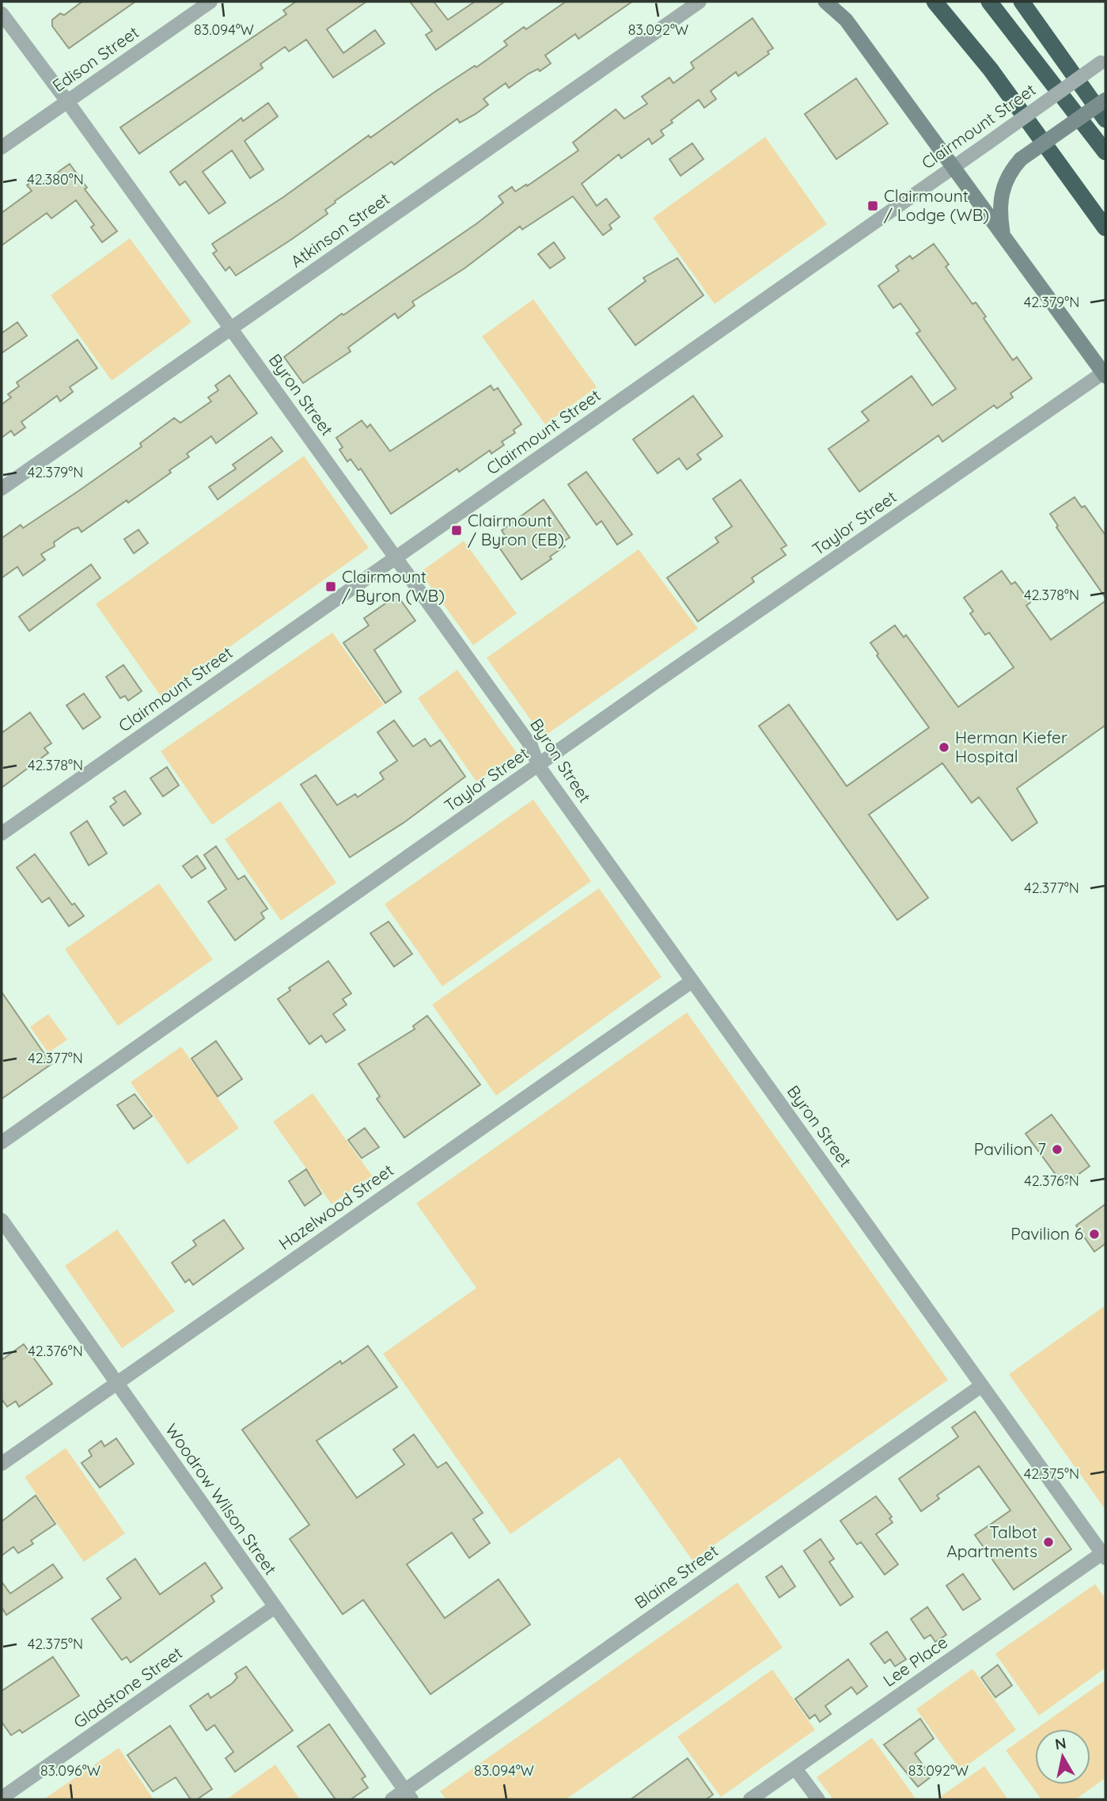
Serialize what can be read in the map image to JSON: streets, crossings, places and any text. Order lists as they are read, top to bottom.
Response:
{
  "streets": {
    "street": [
      "Edison Street",
      "Clairmount Street",
      "Atkinson Street",
      "Byron Street",
      "Taylor Street",
      "Hazelwood Street",
      "Woodrow Wilson Street",
      "Blaine Street",
      "Lee Place",
      "Gladstone Street"
    ]
  },
  "crossings": [
    ["Edison Street", "Byron Street"],
    ["Clairmount Street", "Byron Street"],
    ["Atkinson Street", "Byron Street"],
    ["Byron Street", "Taylor Street"],
    ["Byron Street", "Hazelwood Street"],
    ["Byron Street", "Blaine Street"],
    ["Byron Street", "Lee Place"],
    ["Hazelwood Street", "Woodrow Wilson Street"],
    ["Woodrow Wilson Street", "Blaine Street"],
    ["Woodrow Wilson Street", "Gladstone Street"]
  ],
  "places": {
    "transit": ["Clairmount / Lodge (WB)", "Clairmount / Byron (EB)", "Clairmount / Byron (WB)"],
    "other": [
      "Herman Kiefer Hospital",
      "Pavilion 7",
      "Pavilion 6",
      "Talbot Apartments"
    ]
  },
  "north": "top",
  "coordinates": [
    "83.094°W",
    "83.092°W",
    "42.380°N",
    "42.379°N",
    "42.378°N",
    "42.377°N",
    "42.376°N",
    "42.375°N",
    "83.096°W"
  ]
}
